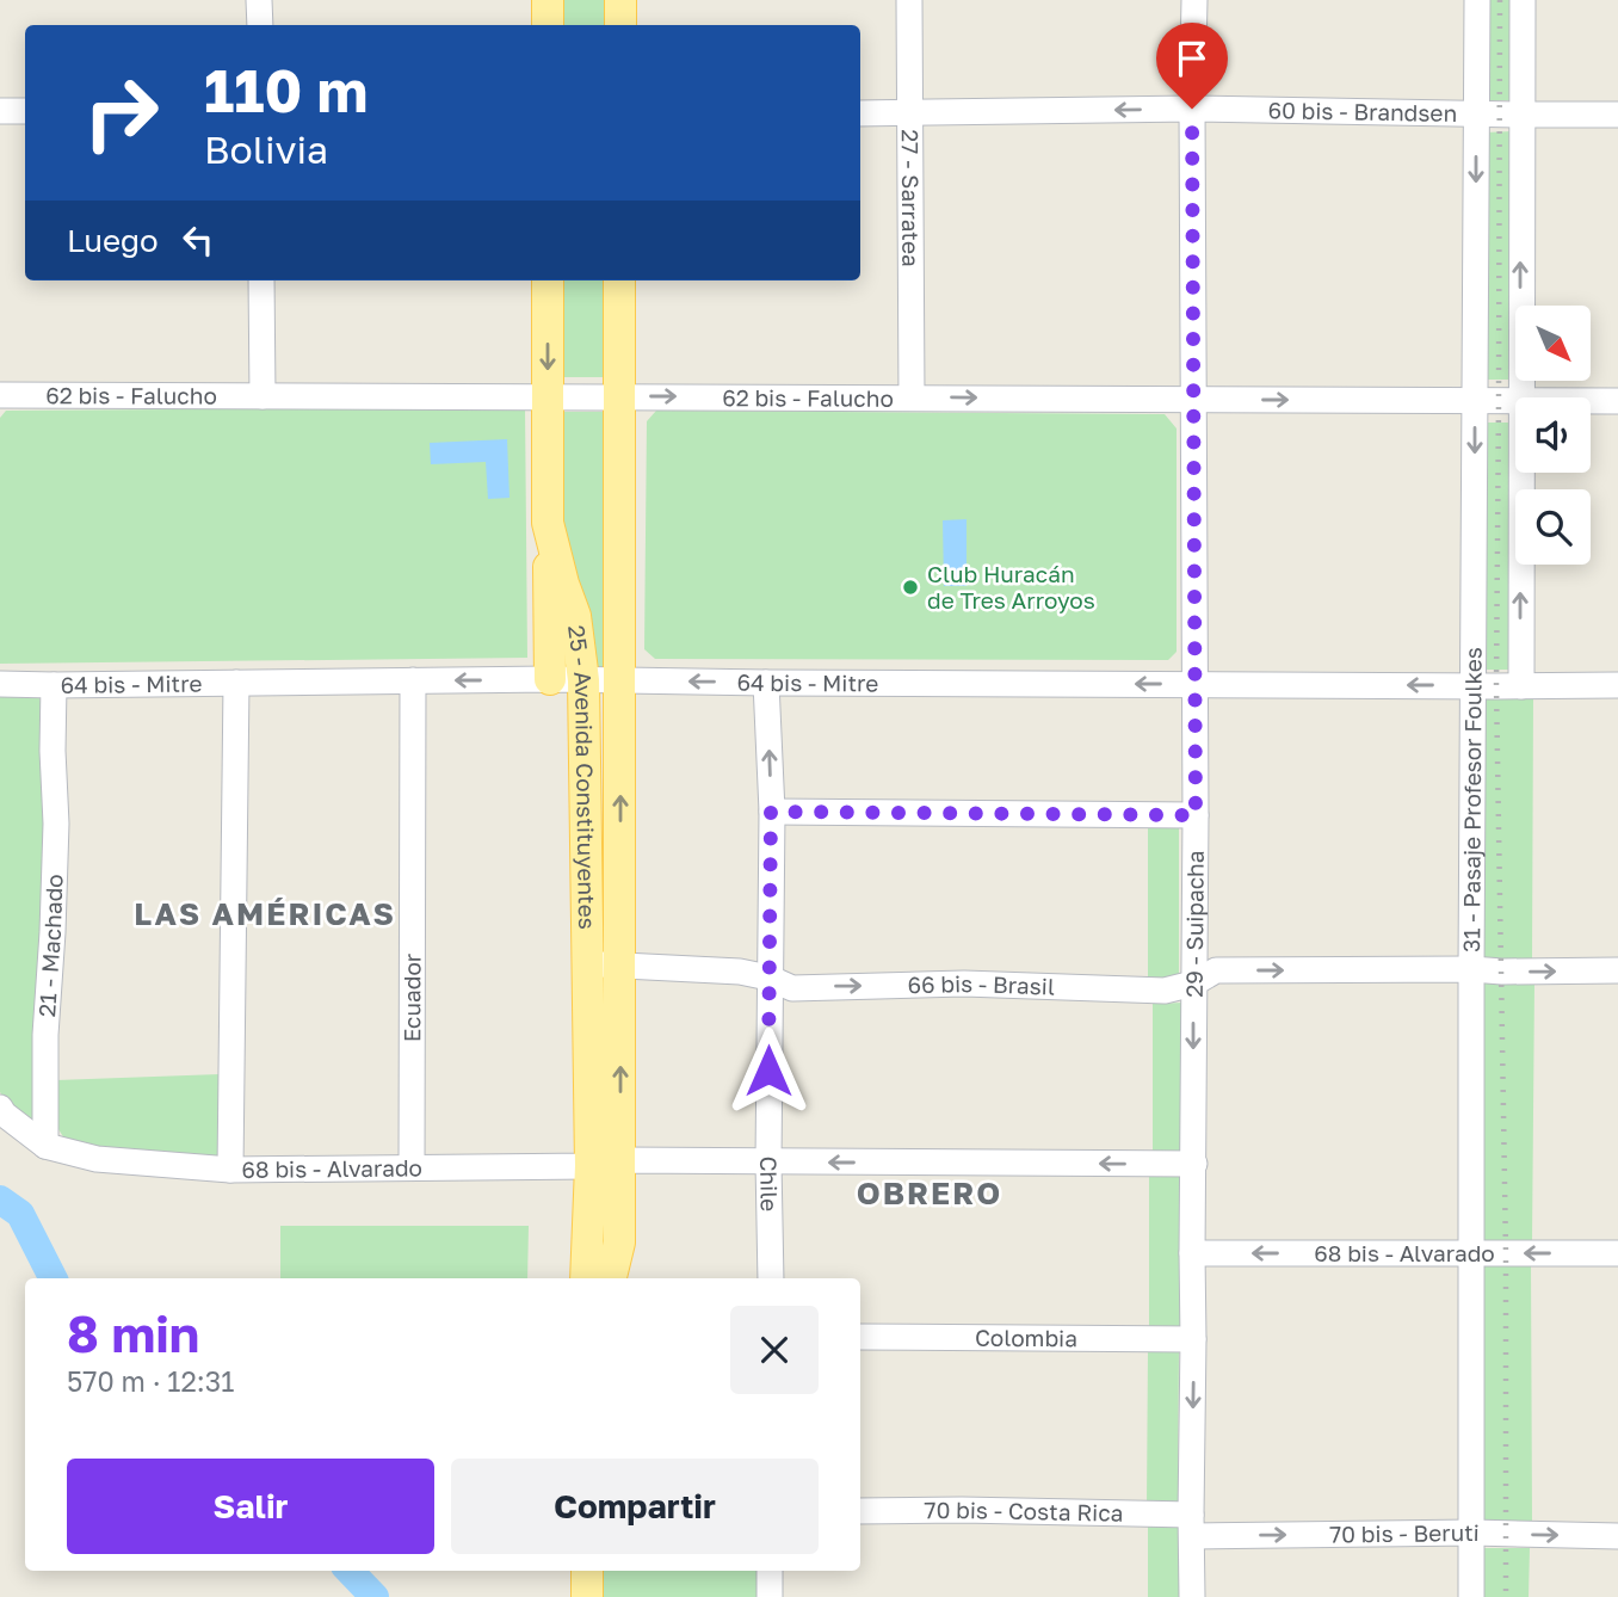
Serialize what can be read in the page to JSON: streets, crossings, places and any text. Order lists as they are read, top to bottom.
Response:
{
  "streets": {
    "main road": ["25 - Avenida Constituyentes"],
    "street": [
      "60 bis - Brandsen",
      "27 - Sarratea",
      "62 bis - Falucho",
      "64 bis - Mitre",
      "31 - Pasaje Profesor Foulkes",
      "29 - Suipacha",
      "21 - Machado",
      "66 bis - Brasil",
      "Ecuador",
      "68 bis - Alvarado",
      "Chile",
      "Colombia",
      "70 bis - Costa Rica",
      "70 bis - Beruti"
    ]
  },
  "crossings": [
    ["60 bis - Brandsen", "27 - Sarratea"],
    ["60 bis - Brandsen", "31 - Pasaje Profesor Foulkes"],
    ["60 bis - Brandsen", "29 - Suipacha"],
    ["27 - Sarratea", "62 bis - Falucho"],
    ["62 bis - Falucho", "25 - Avenida Constituyentes"],
    ["62 bis - Falucho", "31 - Pasaje Profesor Foulkes"],
    ["62 bis - Falucho", "29 - Suipacha"],
    ["64 bis - Mitre", "25 - Avenida Constituyentes"],
    ["64 bis - Mitre", "31 - Pasaje Profesor Foulkes"],
    ["64 bis - Mitre", "29 - Suipacha"],
    ["64 bis - Mitre", "21 - Machado"],
    ["64 bis - Mitre", "Ecuador"],
    ["64 bis - Mitre", "Chile"],
    ["25 - Avenida Constituyentes", "66 bis - Brasil"],
    ["25 - Avenida Constituyentes", "68 bis - Alvarado"],
    ["31 - Pasaje Profesor Foulkes", "66 bis - Brasil"],
    ["31 - Pasaje Profesor Foulkes", "68 bis - Alvarado"],
    ["31 - Pasaje Profesor Foulkes", "70 bis - Beruti"],
    ["29 - Suipacha", "66 bis - Brasil"],
    ["29 - Suipacha", "68 bis - Alvarado"],
    ["29 - Suipacha", "Colombia"],
    ["29 - Suipacha", "70 bis - Costa Rica"],
    ["29 - Suipacha", "70 bis - Beruti"],
    ["21 - Machado", "68 bis - Alvarado"],
    ["66 bis - Brasil", "Chile"],
    ["Ecuador", "68 bis - Alvarado"],
    ["68 bis - Alvarado", "Chile"],
    ["70 bis - Costa Rica", "70 bis - Beruti"]
  ],
  "one_way": [
    "60 bis - Brandsen",
    "62 bis - Falucho",
    "68 bis - Alvarado",
    "70 bis - Beruti"
  ],
  "districts": ["LAS AMÉRICAS", "OBRERO"],
  "places": ["Club Huracán de Tres Arroyos"],
  "north": "bottom right",
  "page": {
    "turn": ["110 m", "Bolivia"],
    "then": "Luego",
    "heading": ["8 min", "570 m · 12:31"],
    "buttons": ["Salir", "Compartir"]
  }
}
